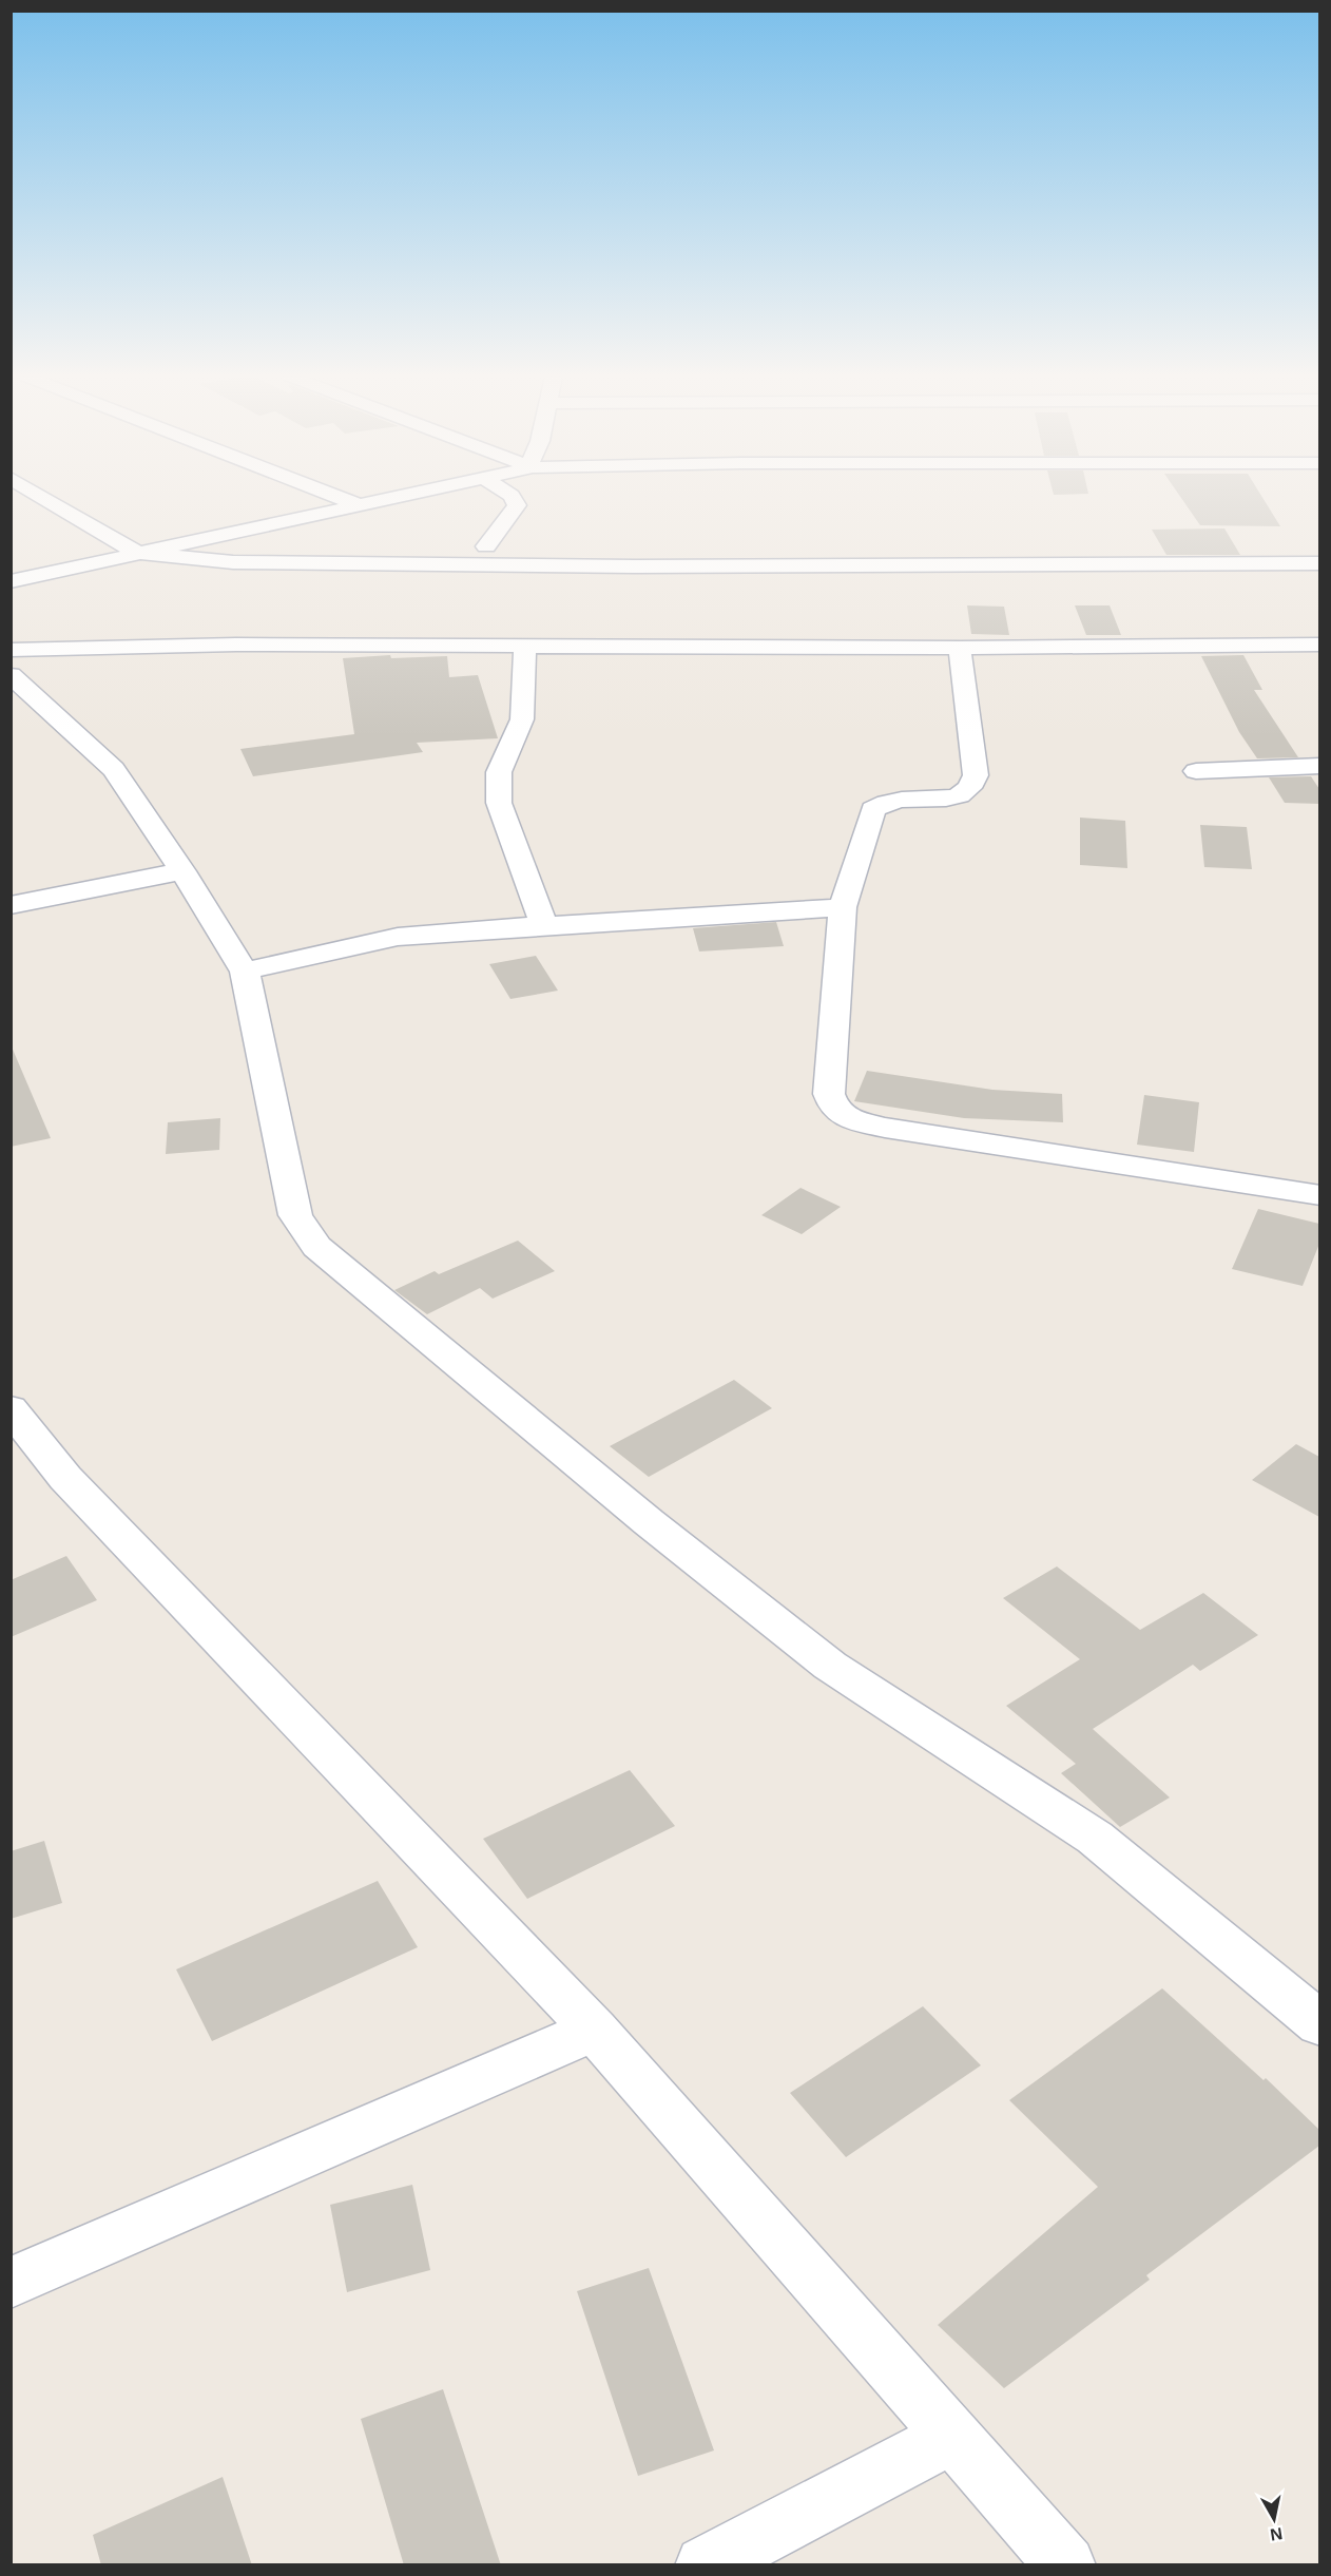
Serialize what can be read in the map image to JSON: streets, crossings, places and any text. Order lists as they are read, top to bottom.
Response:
{
  "north": "bottom"
}
